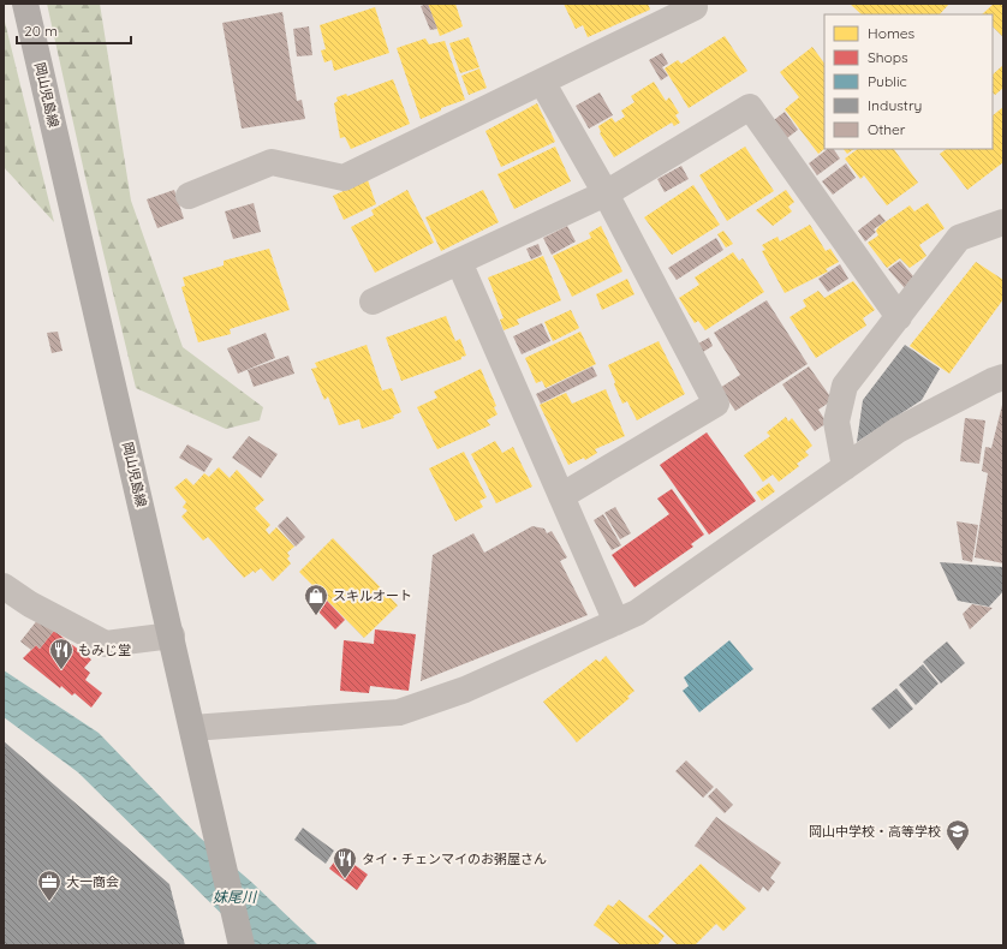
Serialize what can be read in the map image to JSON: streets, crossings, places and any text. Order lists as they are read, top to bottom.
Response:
{
  "streets": {
    "main road": ["岡山児島線"]
  },
  "water": ["妹尾川"],
  "places": {
    "shop": ["スキルオート"],
    "restaurant": ["もみじ堂", "タイ・チェンマイのお粥屋さん"],
    "school or university": ["岡山中学校・高等学校"],
    "office": ["大一商会"]
  },
  "legend": [
    "Homes",
    "Shops",
    "Public",
    "Industry",
    "Other"
  ],
  "scale_bar": "20 m"
}
